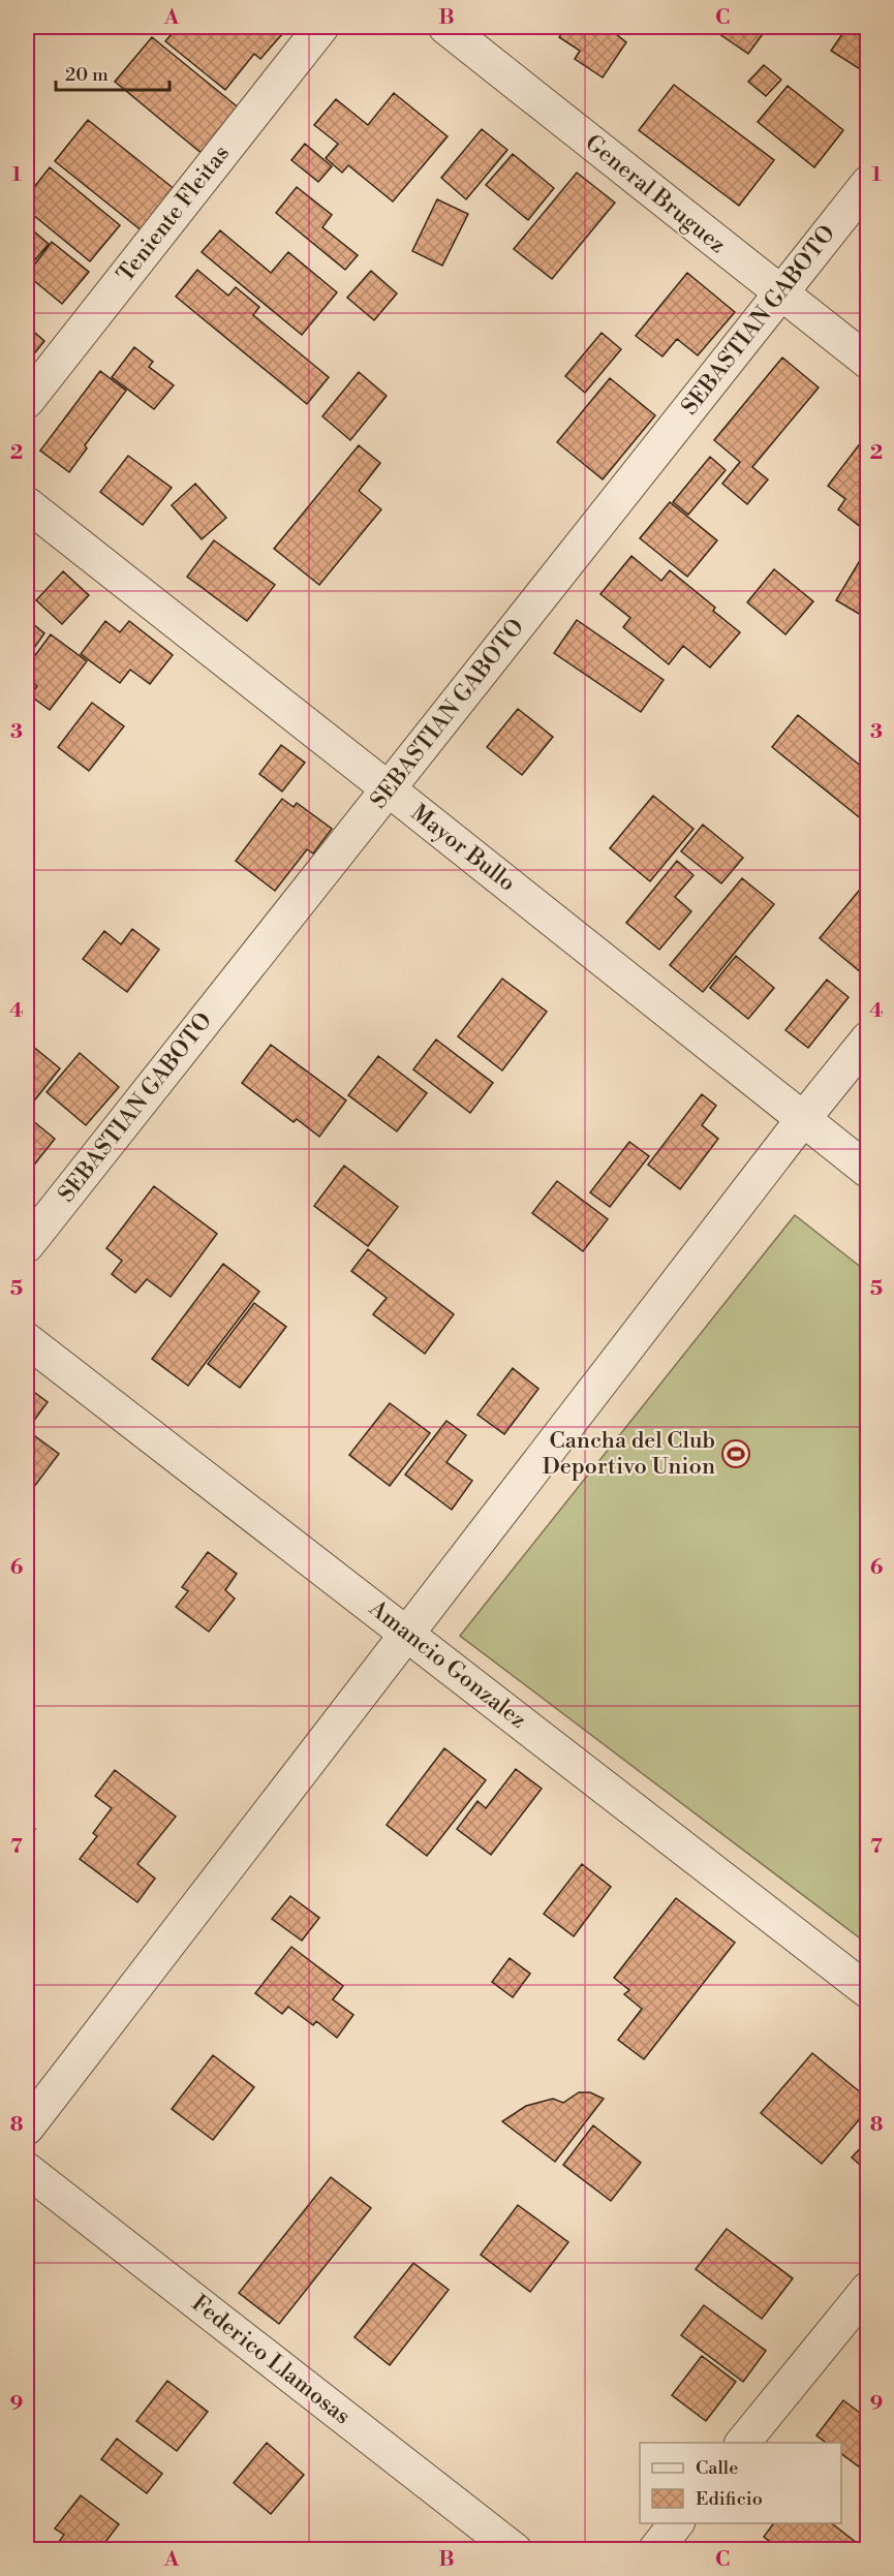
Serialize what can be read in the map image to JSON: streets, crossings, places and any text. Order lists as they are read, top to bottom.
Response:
{
  "streets": {
    "street": [
      "General Bruguez",
      "Teniente Fleitas",
      "SEBASTIAN GABOTO",
      "Mayor Bullo",
      "Amancio Gonzalez",
      "Federico Llamosas"
    ]
  },
  "crossings": [
    ["General Bruguez", "SEBASTIAN GABOTO"],
    ["SEBASTIAN GABOTO", "Mayor Bullo"]
  ],
  "places": {
    "sports": ["Cancha del Club Deportivo Union"]
  },
  "legend": ["Calle", "Edificio"],
  "scale_bar": "20 m",
  "grid": {
    "columns": ["A", "B", "C"],
    "rows": [
      "1",
      "2",
      "3",
      "4",
      "5",
      "6",
      "7",
      "8",
      "9"
    ]
  }
}
